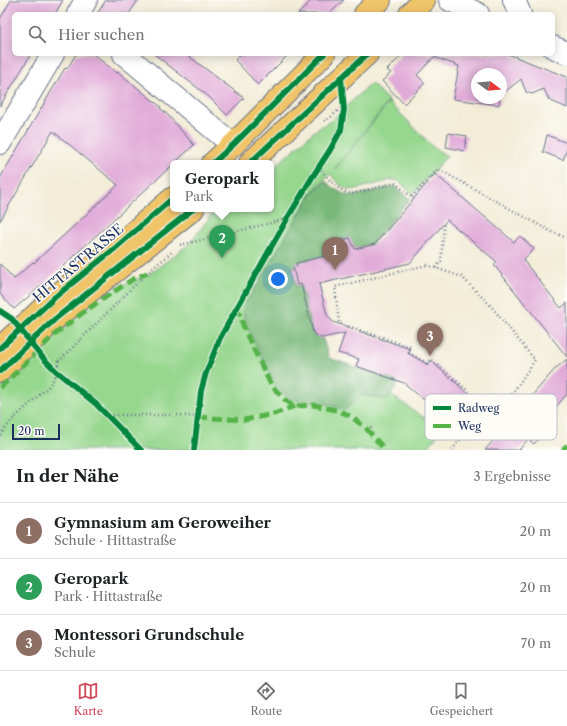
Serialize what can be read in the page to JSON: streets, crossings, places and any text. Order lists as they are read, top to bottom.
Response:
{
  "streets": {
    "main road": ["HITTASTRASSE"]
  },
  "legend": ["Radweg", "Weg"],
  "scale_bar": "20 m",
  "north": "right",
  "page": {
    "search": "Hier suchen",
    "popup": ["Geropark", "Park"],
    "pins": ["2", "1", "3"],
    "scale": "20 m",
    "heading": ["In der Nähe", "3 Ergebnisse"],
    "list": [
      {
        "mark": "1",
        "name": "Gymnasium am Geroweiher",
        "note": "Schule · Hittastraße",
        "value": "20 m"
      },
      {
        "mark": "2",
        "name": "Geropark",
        "note": "Park · Hittastraße",
        "value": "20 m"
      },
      {
        "mark": "3",
        "name": "Montessori Grundschule",
        "note": "Schule",
        "value": "70 m"
      }
    ],
    "nav": ["Karte", "Route", "Gespeichert"]
  }
}
